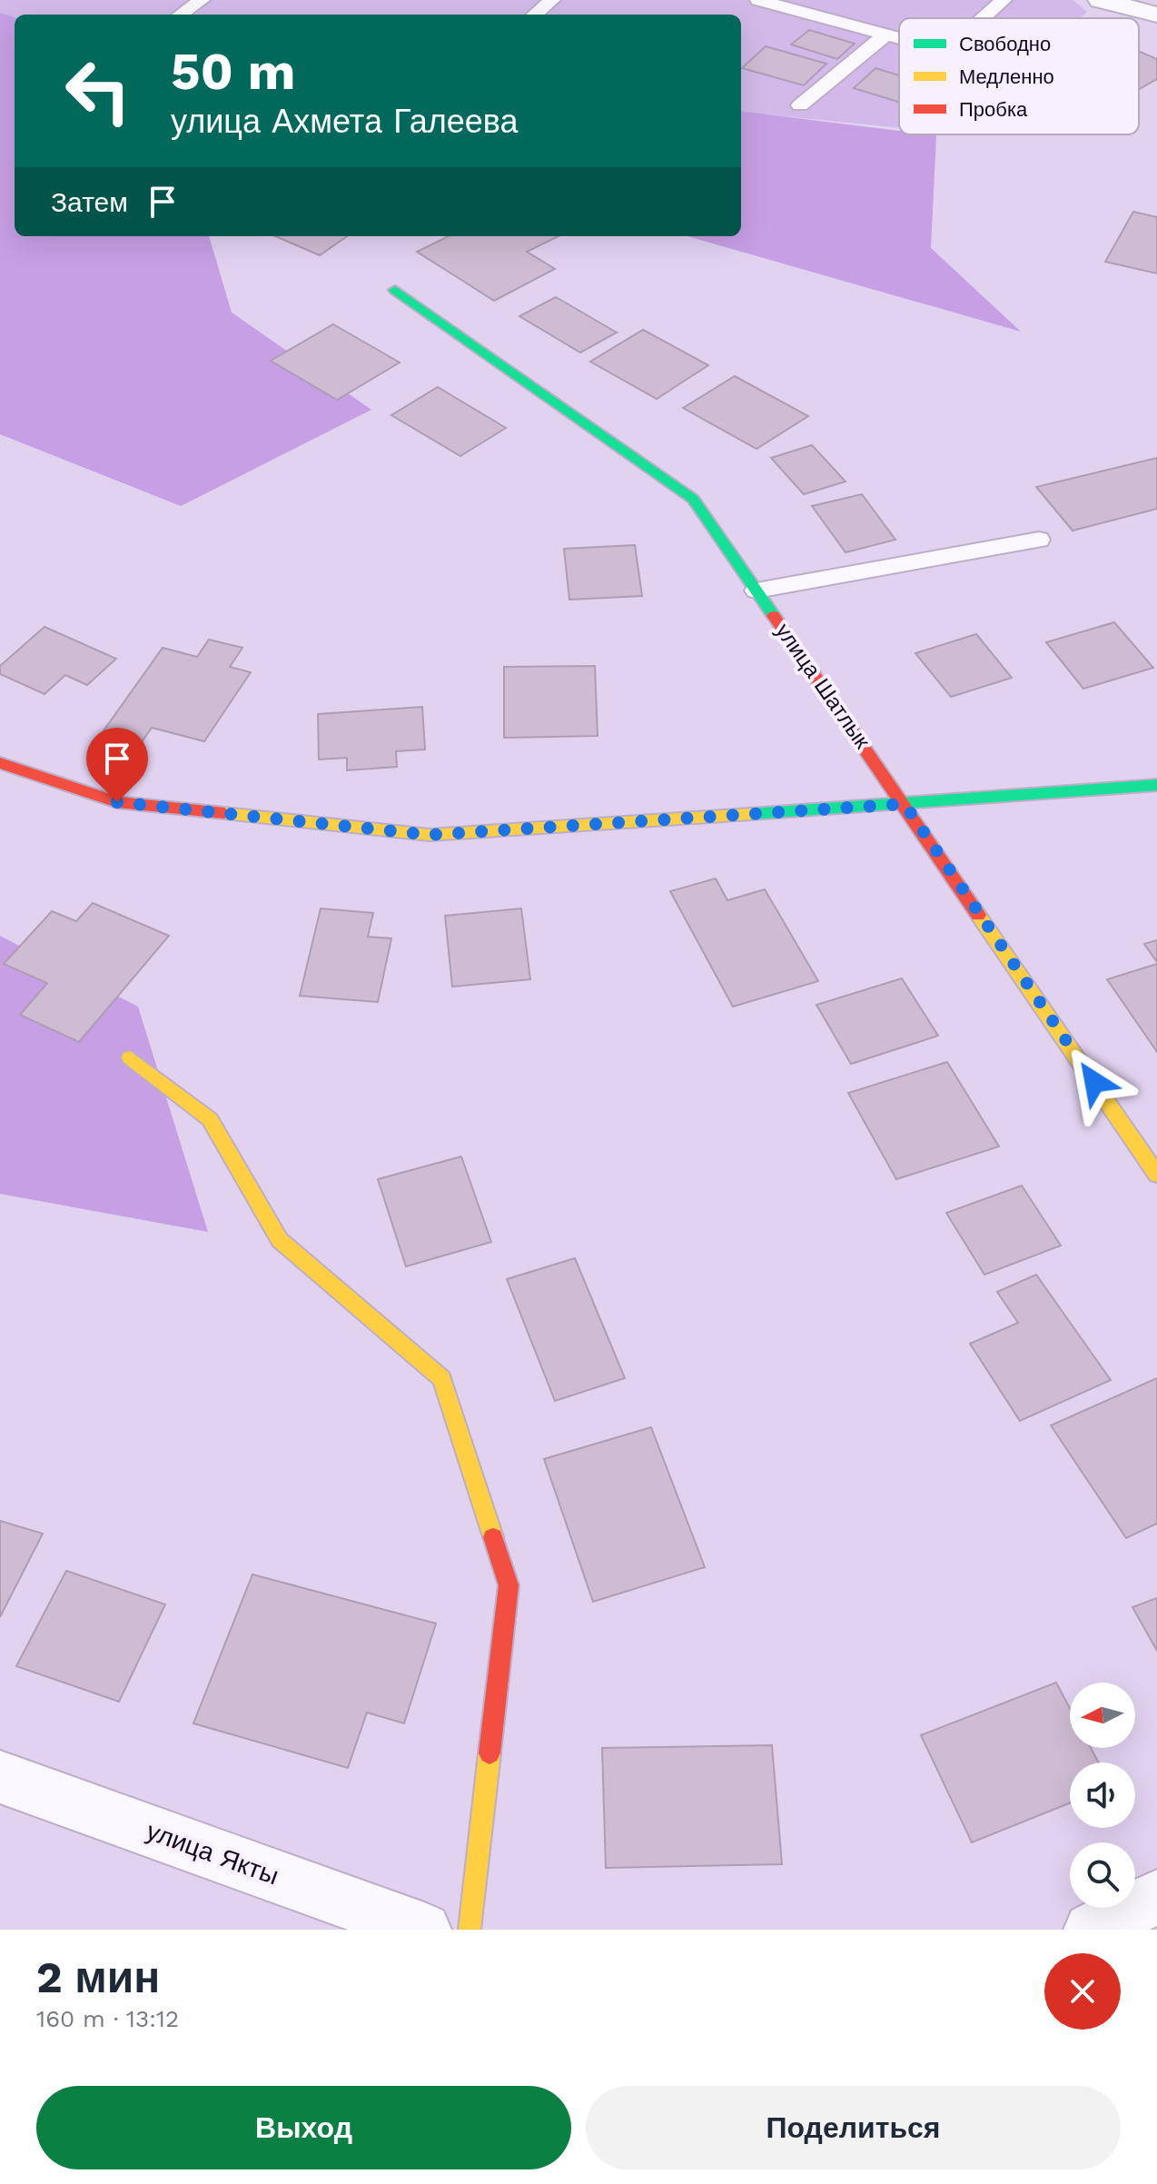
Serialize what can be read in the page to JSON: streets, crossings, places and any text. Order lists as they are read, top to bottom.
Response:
{
  "streets": {
    "street": ["улица Шатлык", "улица Якты"]
  },
  "legend": ["Свободно", "Медленно", "Пробка"],
  "north": "left",
  "page": {
    "turn": ["50 m", "улица Ахмета Галеева"],
    "then": "Затем",
    "heading": ["2 мин", "160 m · 13:12"],
    "buttons": ["Выход", "Поделиться"]
  }
}
